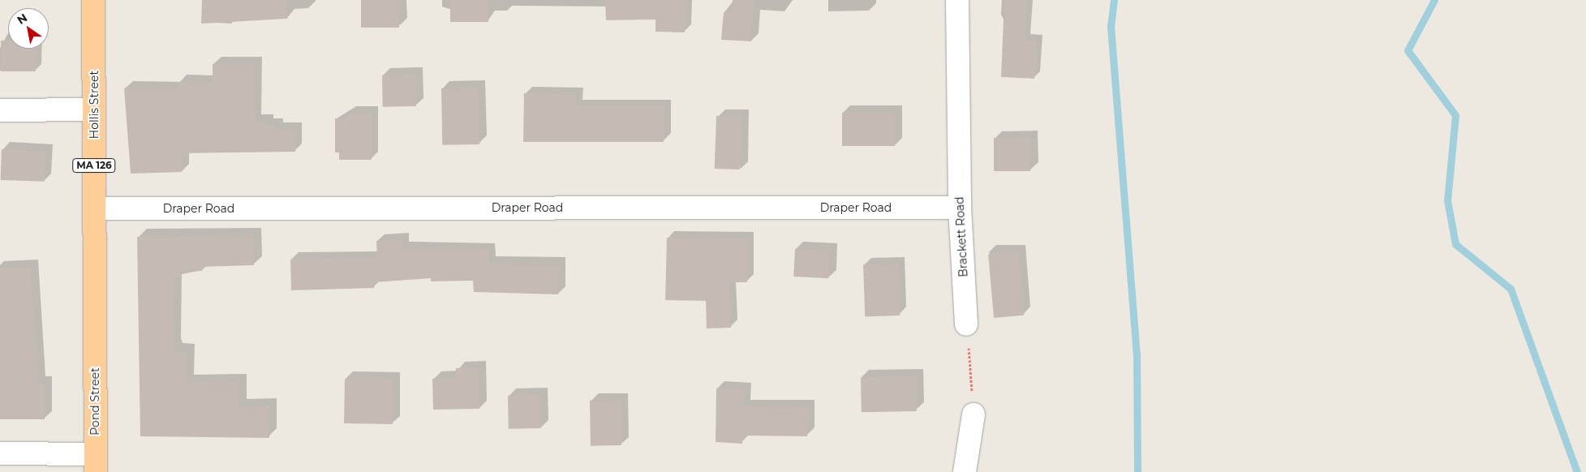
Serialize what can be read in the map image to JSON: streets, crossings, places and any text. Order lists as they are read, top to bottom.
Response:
{
  "streets": {
    "main road": ["Hollis Street", "MA 126", "Pond Street"],
    "street": ["Draper Road", "Brackett Road"]
  },
  "crossings": [
    ["Hollis Street", "Draper Road"],
    ["Hollis Street", "Pond Street"],
    ["Draper Road", "Brackett Road"]
  ],
  "north": "top left"
}
